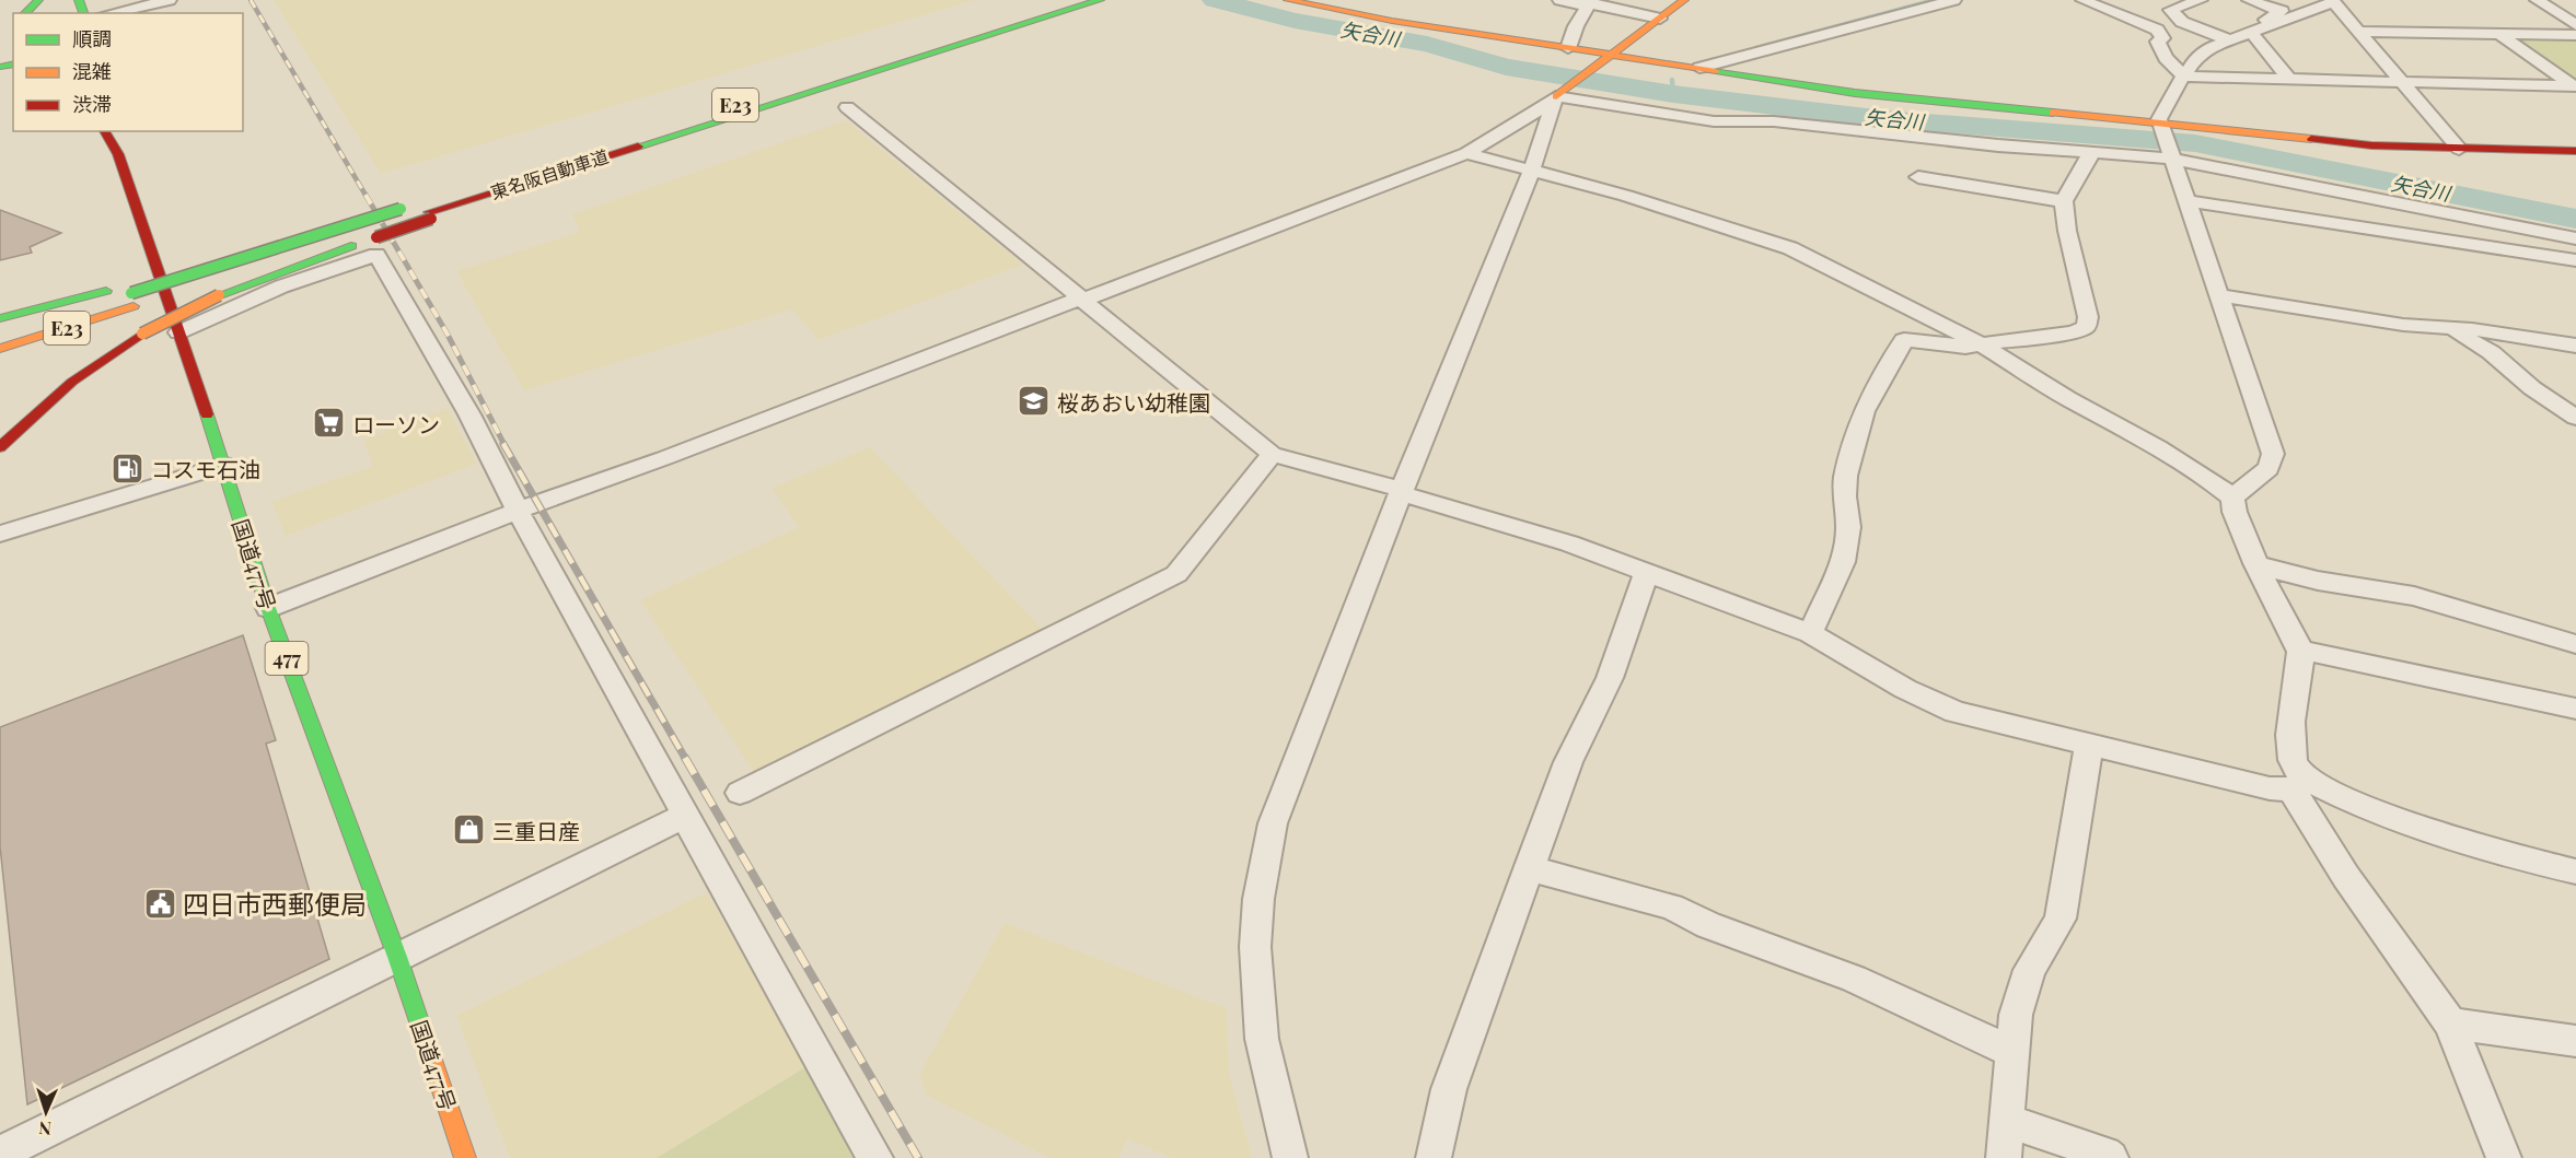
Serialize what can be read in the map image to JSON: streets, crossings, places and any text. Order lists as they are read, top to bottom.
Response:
{
  "streets": {
    "main road": [
      "E23",
      "東名阪自動車道",
      "国道477号",
      "477"
    ]
  },
  "water": ["矢合川"],
  "places": {
    "school or university": ["桜あおい幼稚園"],
    "supermarket": ["ローソン"],
    "fuel station": ["コスモ石油"],
    "shop": ["三重日産"],
    "public building": ["四日市西郵便局"]
  },
  "legend": ["順調", "混雑", "渋滞"],
  "north": "bottom"
}
